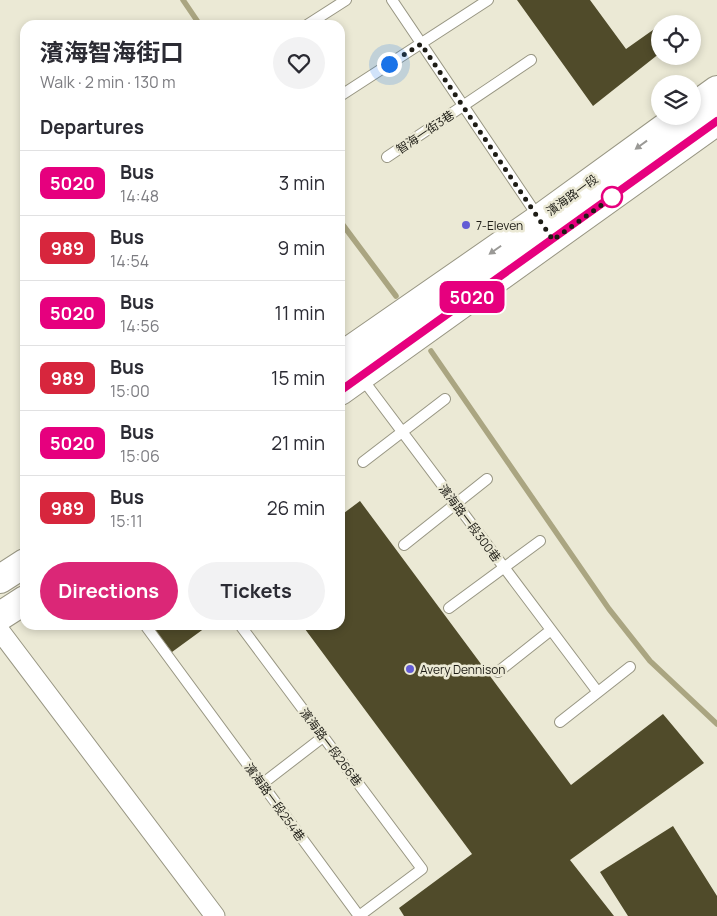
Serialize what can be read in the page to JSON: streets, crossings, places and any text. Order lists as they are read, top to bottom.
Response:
{
  "streets": {
    "main road": ["濱海路一段"],
    "lane": [
      "智海一街3巷",
      "濱海路一段300巷",
      "濱海路一段266巷",
      "濱海路一段254巷"
    ]
  },
  "crossings": [
    ["濱海路一段", "濱海路一段300巷"],
    ["濱海路一段266巷", "濱海路一段254巷"]
  ],
  "places": ["7-Eleven", "Avery Dennison"],
  "lines": ["bus line 5020"],
  "page": {
    "on_map": "5020",
    "heading": [
      ["濱海智海街口", "Walk · 2 min · 130 m"],
      "Departures"
    ],
    "list": [
      {
        "mark": "5020",
        "name": "Bus",
        "note": "14:48",
        "value": "3 min"
      },
      {
        "mark": "989",
        "name": "Bus",
        "note": "14:54",
        "value": "9 min"
      },
      {
        "mark": "5020",
        "name": "Bus",
        "note": "14:56",
        "value": "11 min"
      },
      {
        "mark": "989",
        "name": "Bus",
        "note": "15:00",
        "value": "15 min"
      },
      {
        "mark": "5020",
        "name": "Bus",
        "note": "15:06",
        "value": "21 min"
      },
      {
        "mark": "989",
        "name": "Bus",
        "note": "15:11",
        "value": "26 min"
      }
    ],
    "buttons": ["Directions", "Tickets"]
  }
}
